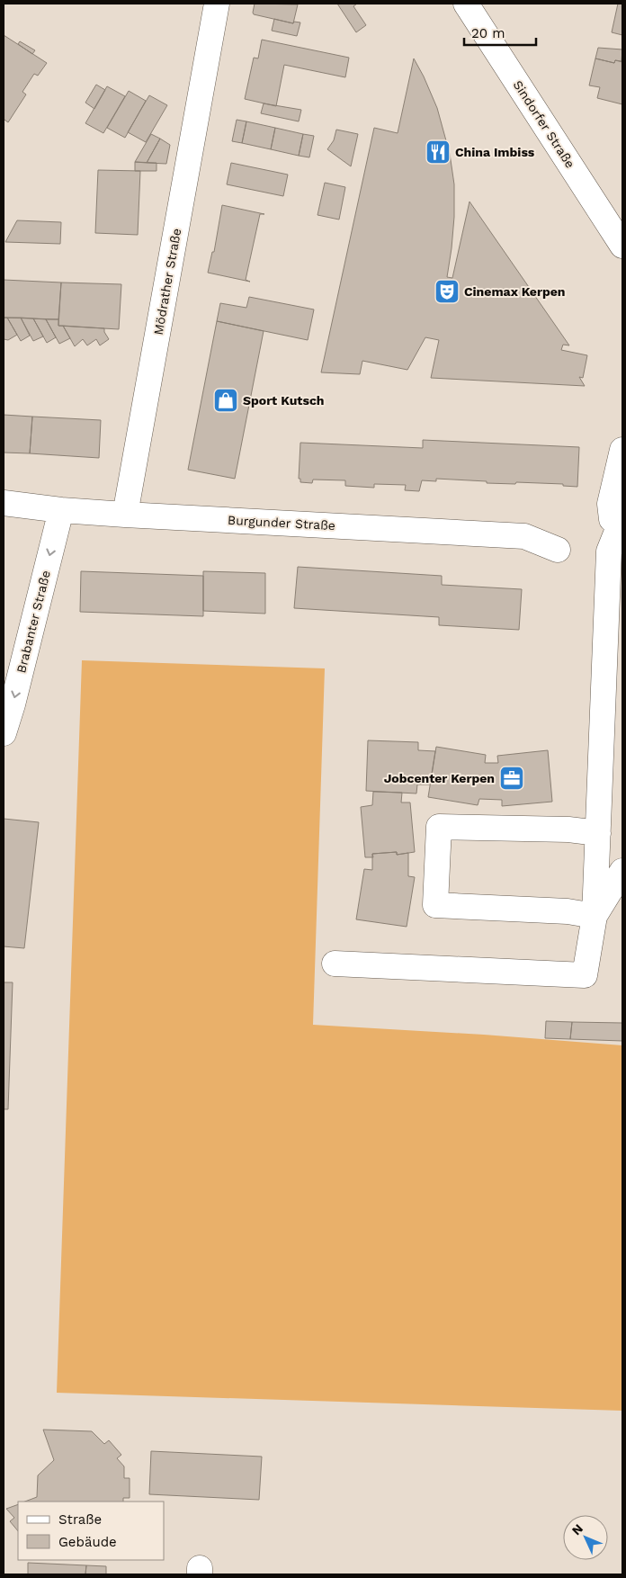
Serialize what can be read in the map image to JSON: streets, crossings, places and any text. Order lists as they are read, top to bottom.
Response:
{
  "streets": {
    "street": [
      "Sindorfer Straße",
      "Mödrather Straße",
      "Burgunder Straße",
      "Brabanter Straße"
    ]
  },
  "crossings": [
    ["Mödrather Straße", "Burgunder Straße"],
    ["Burgunder Straße", "Brabanter Straße"]
  ],
  "one_way": ["Brabanter Straße"],
  "places": {
    "restaurant": ["China Imbiss"],
    "theatre": ["Cinemax Kerpen"],
    "shop": ["Sport Kutsch"],
    "office": ["Jobcenter Kerpen"]
  },
  "legend": ["Straße", "Gebäude"],
  "scale_bar": "20 m",
  "north": "top left"
}
